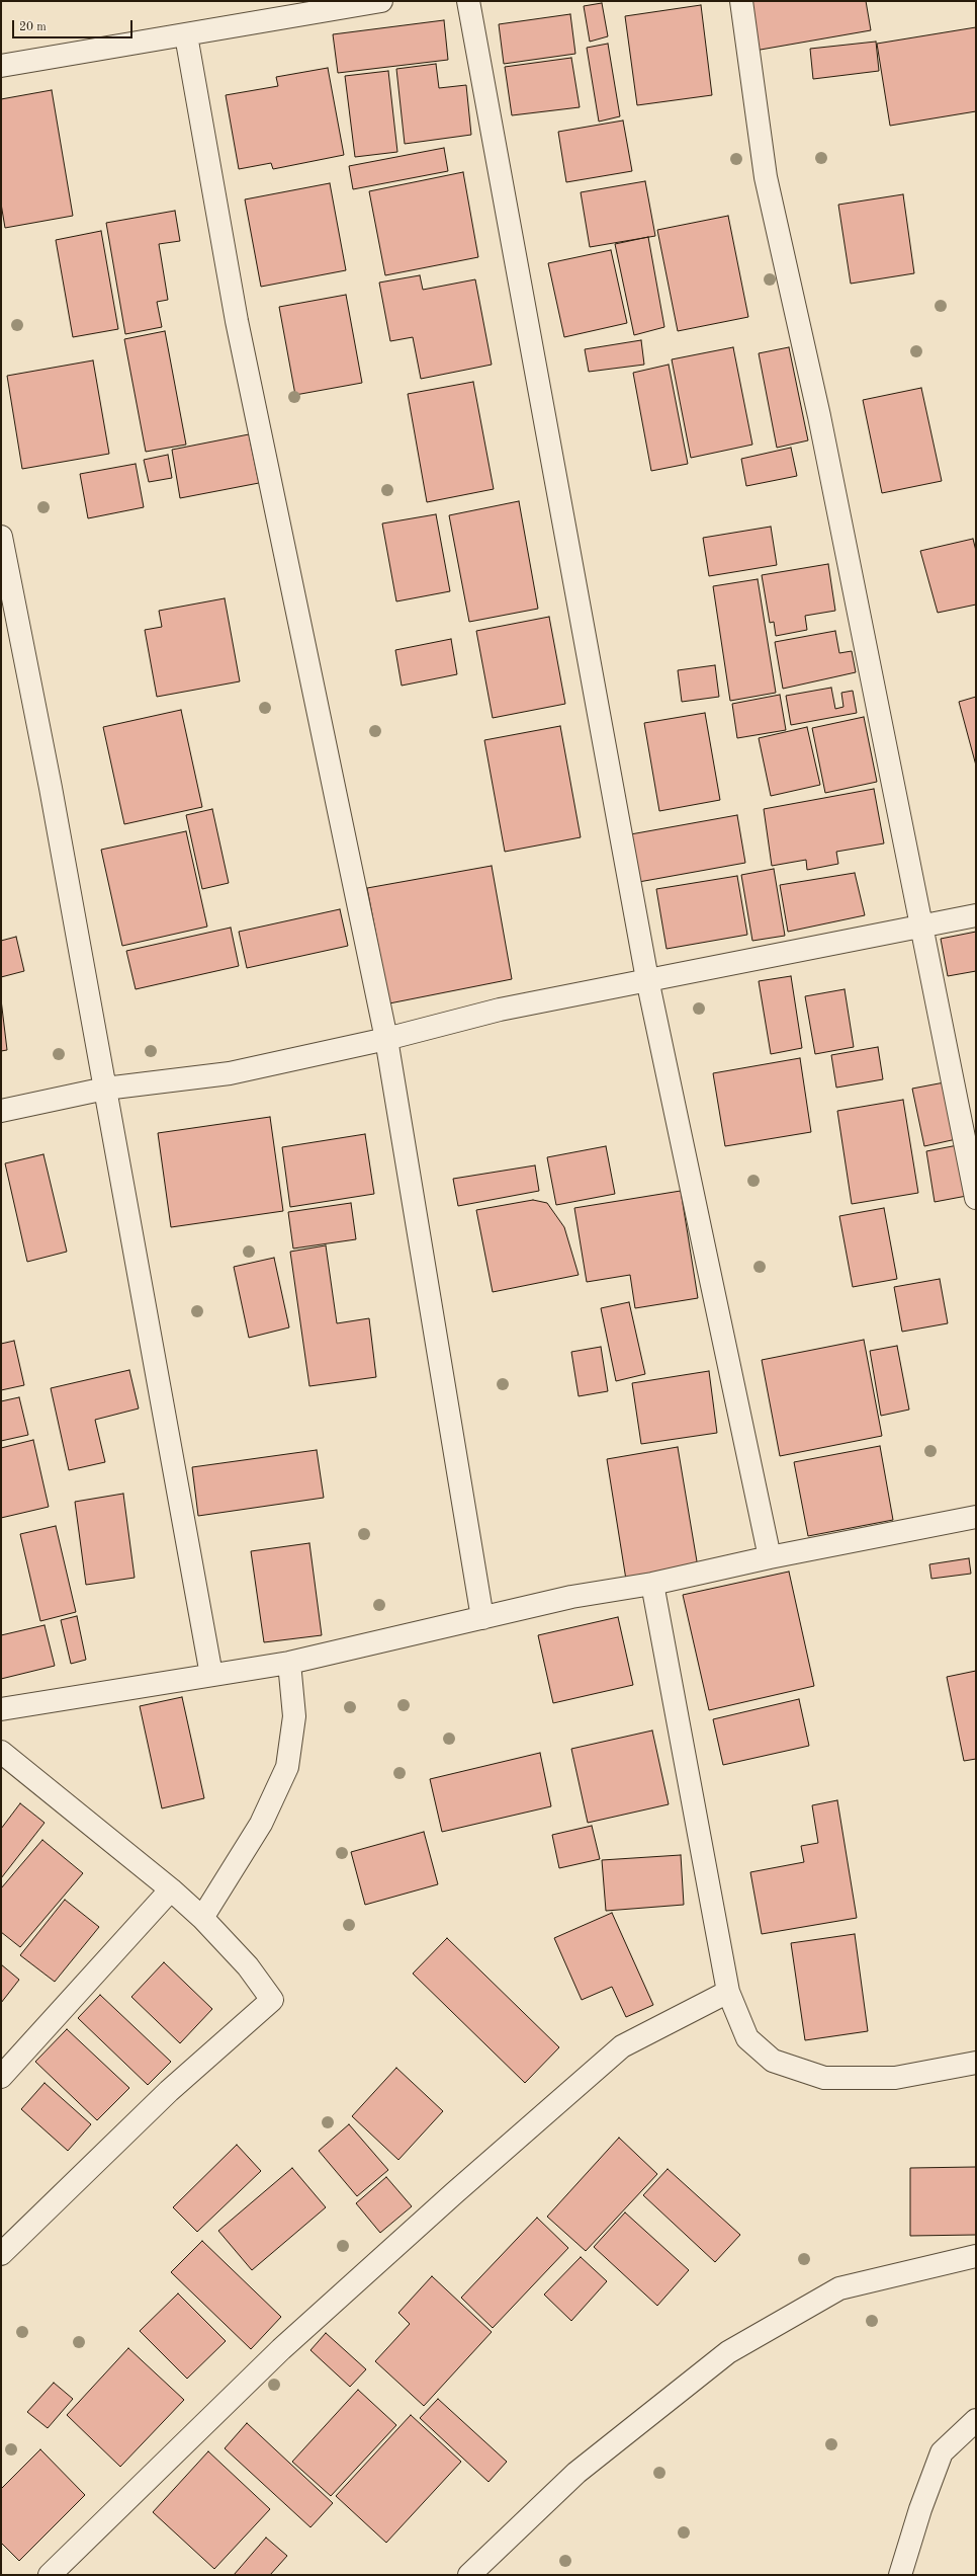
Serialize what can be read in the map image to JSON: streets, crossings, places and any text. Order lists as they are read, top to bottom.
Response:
{
  "scale_bar": "20 m"
}
